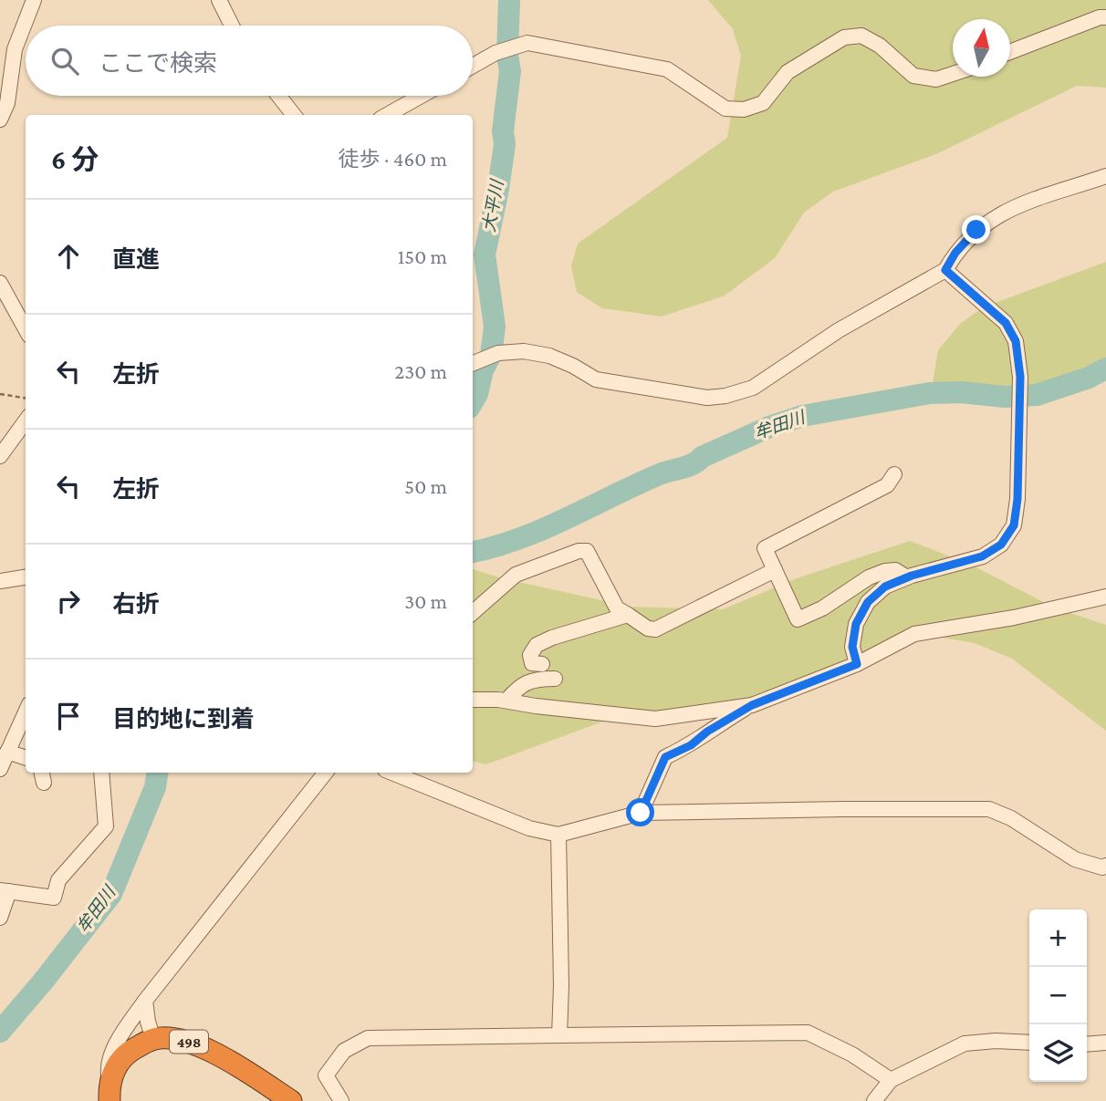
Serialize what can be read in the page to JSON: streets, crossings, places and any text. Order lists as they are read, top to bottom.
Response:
{
  "streets": {
    "highway": ["498"]
  },
  "water": ["大平川", "牟田川"],
  "north": "top",
  "page": {
    "search": "ここで検索",
    "heading": ["6 分", "徒歩 · 460 m"],
    "list": [
      ["直進", "150 m"],
      ["左折", "230 m"],
      ["左折", "50 m"],
      ["右折", "30 m"],
      "目的地に到着"
    ],
    "map_buttons": ["+", "−"]
  }
}
